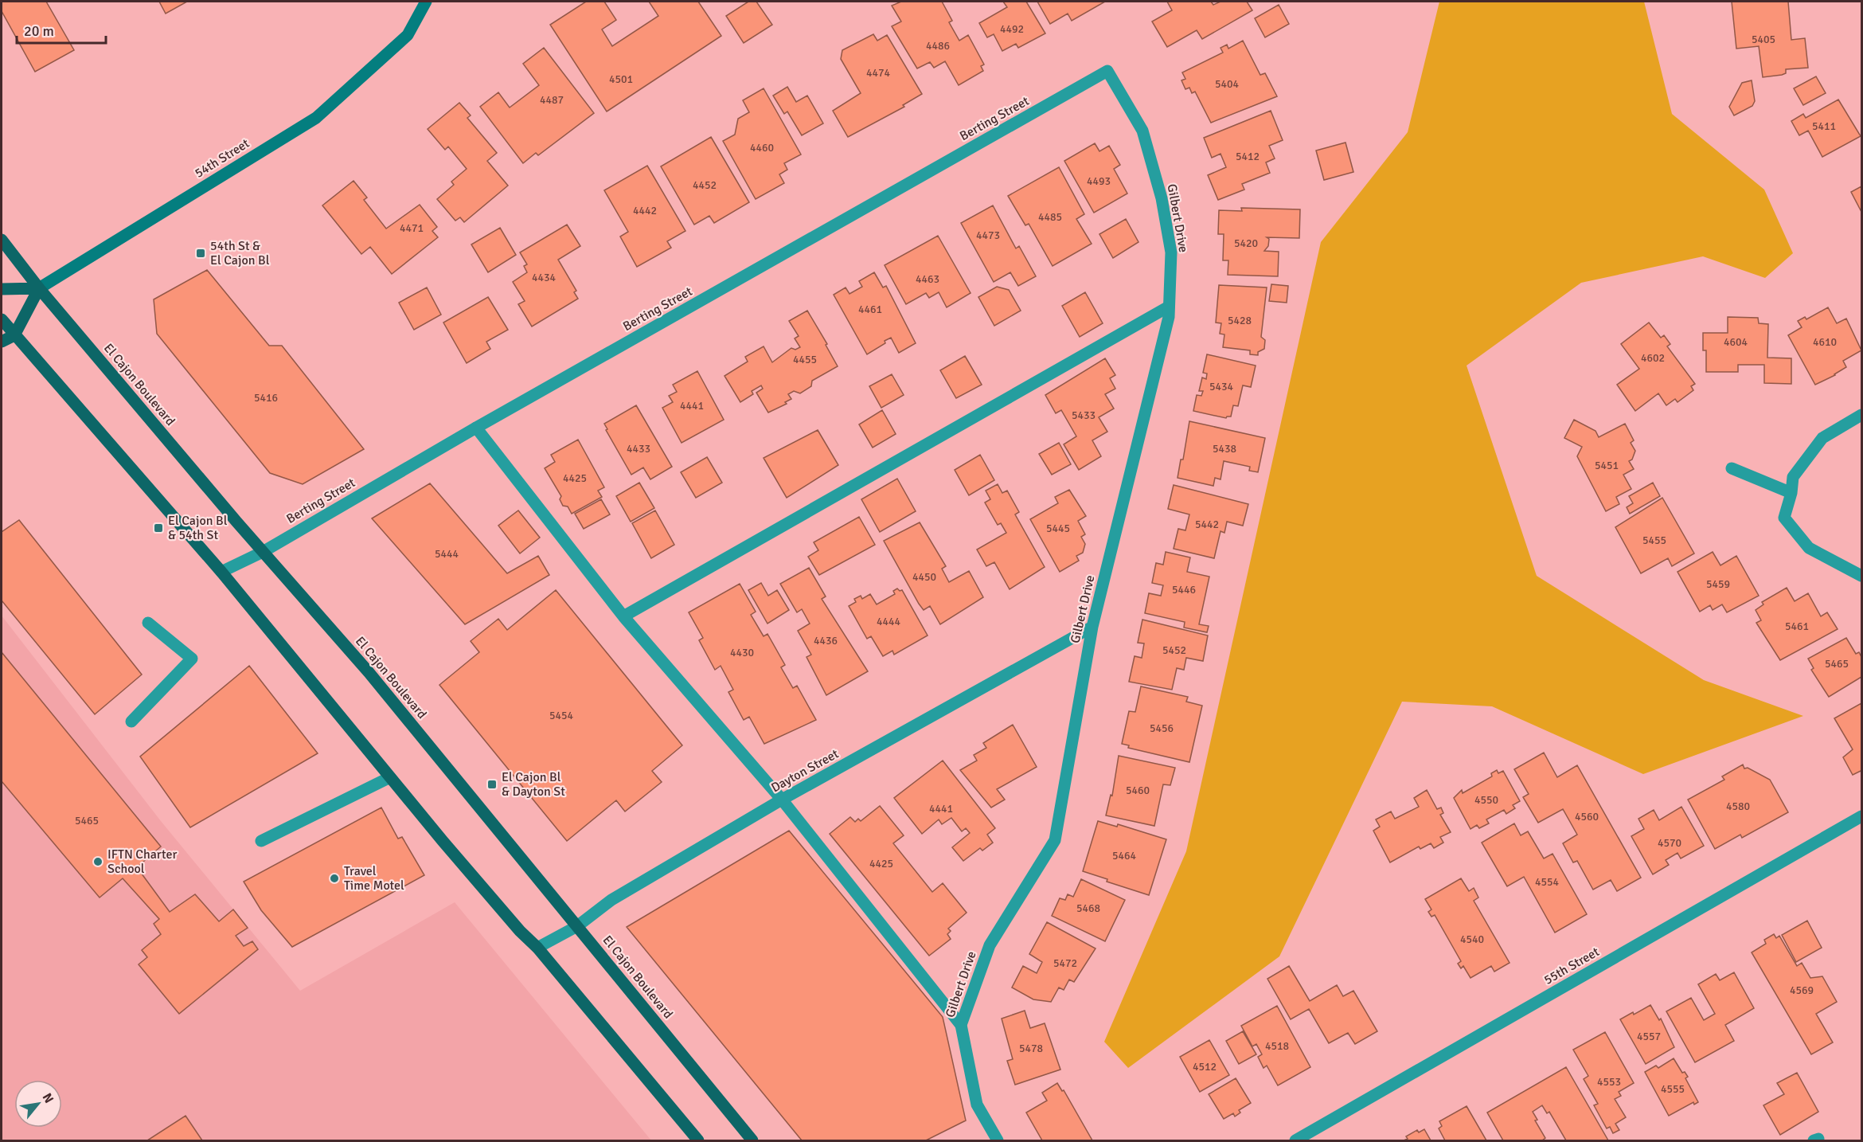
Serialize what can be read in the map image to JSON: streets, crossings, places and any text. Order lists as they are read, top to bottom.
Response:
{
  "streets": {
    "main road": ["54th Street", "El Cajon Boulevard"],
    "street": [
      "Berting Street",
      "Gilbert Drive",
      "Dayton Street",
      "55th Street"
    ]
  },
  "crossings": [
    ["Berting Street", "Gilbert Drive"],
    ["Berting Street", "El Cajon Boulevard"],
    ["54th Street", "El Cajon Boulevard"],
    ["Gilbert Drive", "Dayton Street"],
    ["El Cajon Boulevard", "Dayton Street"]
  ],
  "places": {
    "transit": ["54th St & El Cajon Bl", "El Cajon Bl & 54th St", "El Cajon Bl & Dayton St"],
    "other": ["IFTN Charter School", "Travel Time Motel"]
  },
  "house_numbers": [
    "4492",
    "5405",
    "4486",
    "4474",
    "4501",
    "5404",
    "4487",
    "5411",
    "4460",
    "5412",
    "4493",
    "4452",
    "4442",
    "4485",
    "4471",
    "4473",
    "5420",
    "4434",
    "4463",
    "4461",
    "5428",
    "4604",
    "4610",
    "4602",
    "4455",
    "5434",
    "5416",
    "4441",
    "5433",
    "4433",
    "5438",
    "5451",
    "4425",
    "5442",
    "5445",
    "5455",
    "5444",
    "4450",
    "5459",
    "5446",
    "4444",
    "5461",
    "4436",
    "5452",
    "4430",
    "5465",
    "5454",
    "5456",
    "5460",
    "4550",
    "4580",
    "4441",
    "4560",
    "5465",
    "4570",
    "5464",
    "4425",
    "4554",
    "5468",
    "4540",
    "5472",
    "4569",
    "4557",
    "4518",
    "5478",
    "4512",
    "4553",
    "4555"
  ],
  "scale_bar": "20 m",
  "north": "top right"
}
